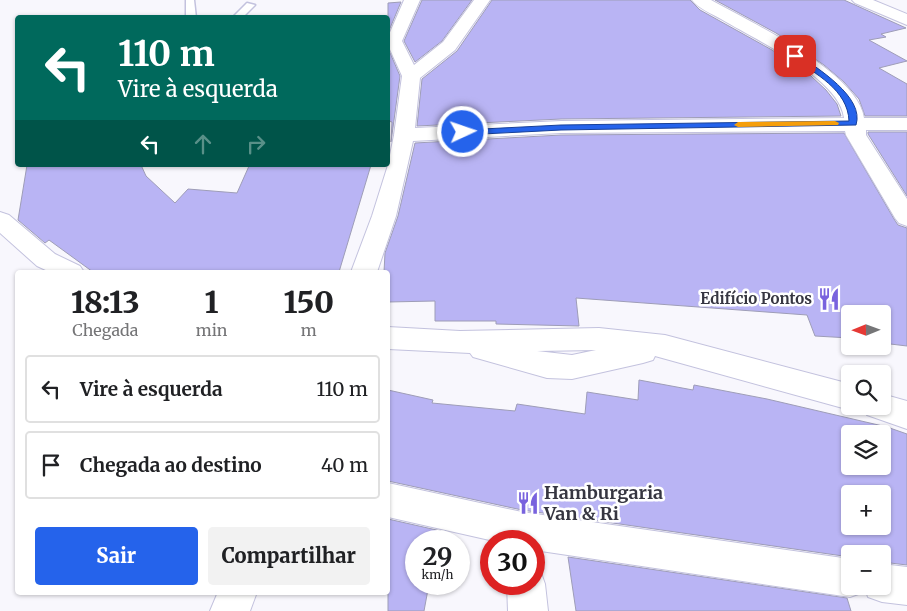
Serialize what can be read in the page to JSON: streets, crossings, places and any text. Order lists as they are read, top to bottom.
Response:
{
  "places": {
    "restaurant": ["Edifício Pontos", "Hamburgaria Van & Ri"]
  },
  "north": "left",
  "page": {
    "turn": ["110 m", "Vire à esquerda"],
    "eta": [
      "18:13",
      "Chegada",
      "1",
      "min",
      "150",
      "m"
    ],
    "map_buttons": ["+", "−"],
    "list": [
      {
        "name": "Vire à esquerda",
        "value": "110 m"
      },
      {
        "name": "Chegada ao destino",
        "value": "40 m"
      }
    ],
    "buttons": ["Sair", "Compartilhar"],
    "speed": "29 km/h",
    "limit": "30"
  }
}
